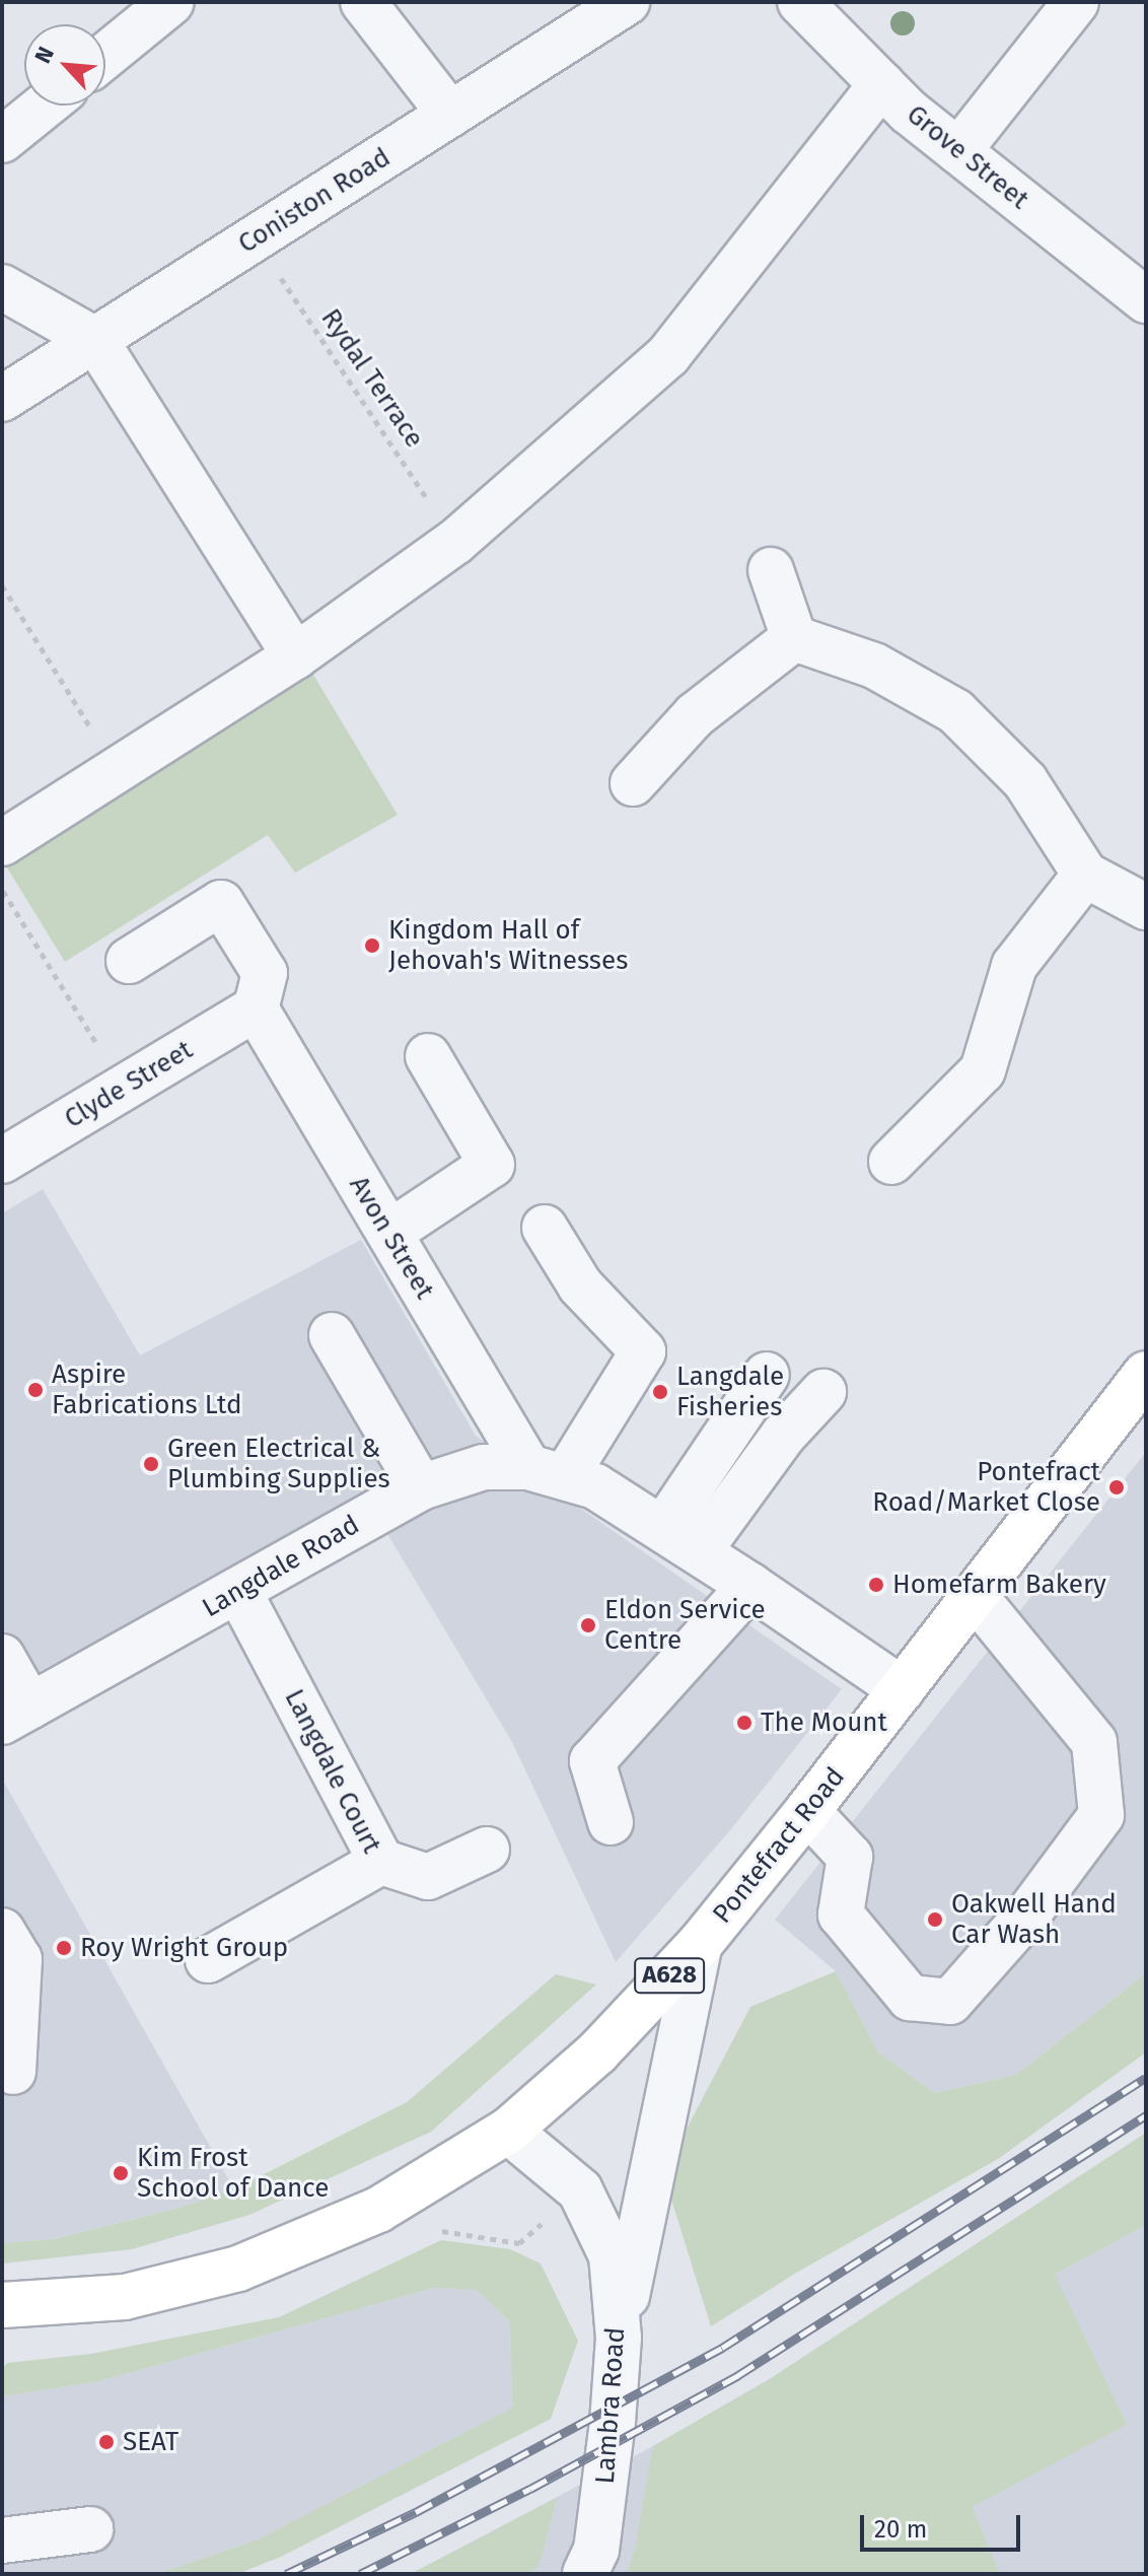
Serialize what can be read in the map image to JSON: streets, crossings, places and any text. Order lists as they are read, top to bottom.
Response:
{
  "streets": {
    "highway": ["Pontefract Road", "A628"],
    "street": [
      "Grove Street",
      "Coniston Road",
      "Clyde Street",
      "Avon Street",
      "Langdale Road",
      "Langdale Court",
      "Lambra Road"
    ],
    "path": ["Rydal Terrace"]
  },
  "crossings": [
    ["Coniston Road", "Rydal Terrace"],
    ["Clyde Street", "Avon Street"],
    ["Avon Street", "Langdale Road"],
    ["Langdale Road", "Langdale Court"],
    ["Langdale Road", "Pontefract Road"],
    ["Pontefract Road", "Lambra Road"]
  ],
  "places": [
    "Kingdom Hall of Jehovah's Witnesses",
    "Aspire Fabrications Ltd",
    "Langdale Fisheries",
    "Green Electrical & Plumbing Supplies",
    "Pontefract Road/Market Close",
    "Homefarm Bakery",
    "Eldon Service Centre",
    "The Mount",
    "Oakwell Hand Car Wash",
    "Roy Wright Group",
    "Kim Frost School of Dance",
    "SEAT"
  ],
  "scale_bar": "20 m",
  "north": "top left"
}
